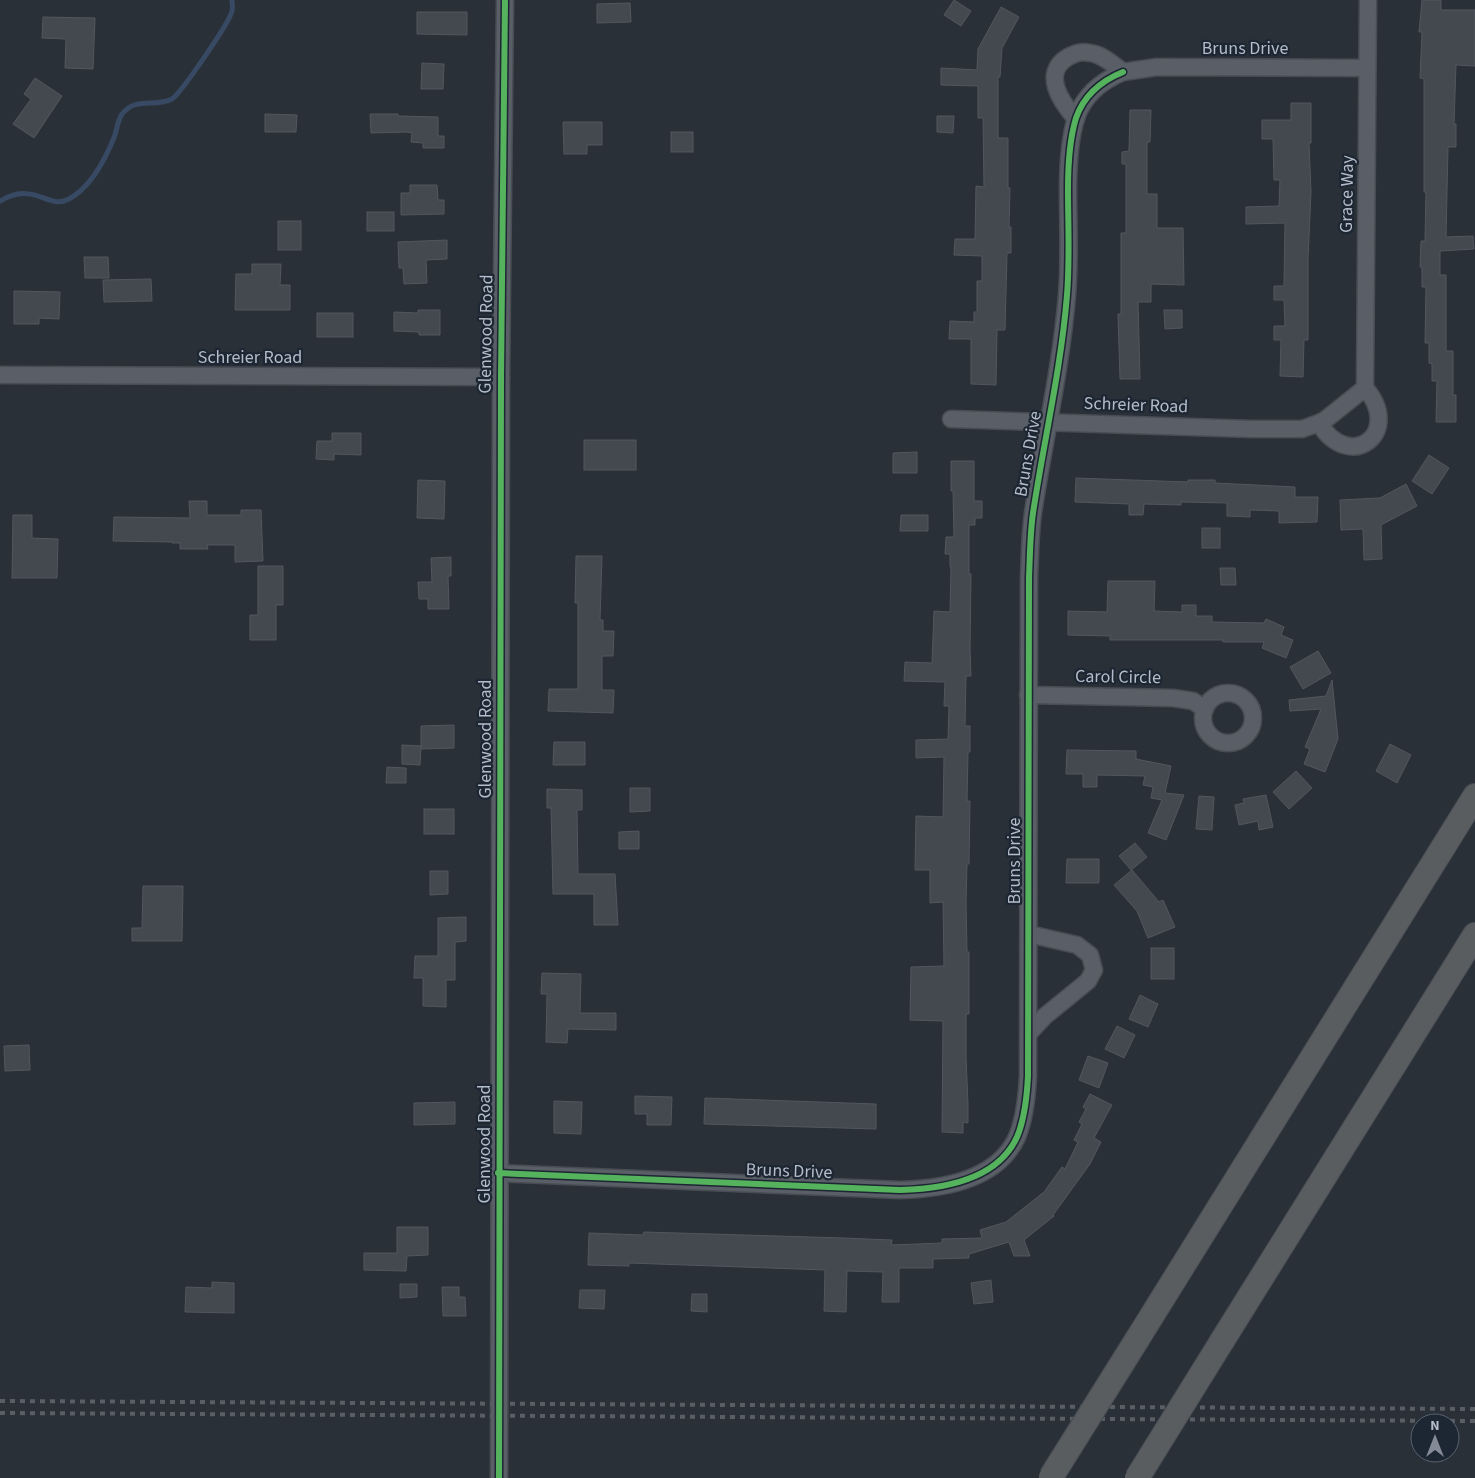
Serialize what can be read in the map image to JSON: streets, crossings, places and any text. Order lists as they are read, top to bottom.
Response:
{
  "streets": {
    "street": [
      "Bruns Drive",
      "Grace Way",
      "Glenwood Road",
      "Schreier Road",
      "Carol Circle"
    ]
  },
  "crossings": [
    ["Bruns Drive", "Grace Way"],
    ["Bruns Drive", "Glenwood Road"],
    ["Bruns Drive", "Schreier Road"],
    ["Bruns Drive", "Carol Circle"],
    ["Grace Way", "Schreier Road"],
    ["Glenwood Road", "Schreier Road"]
  ],
  "north": "top"
}
